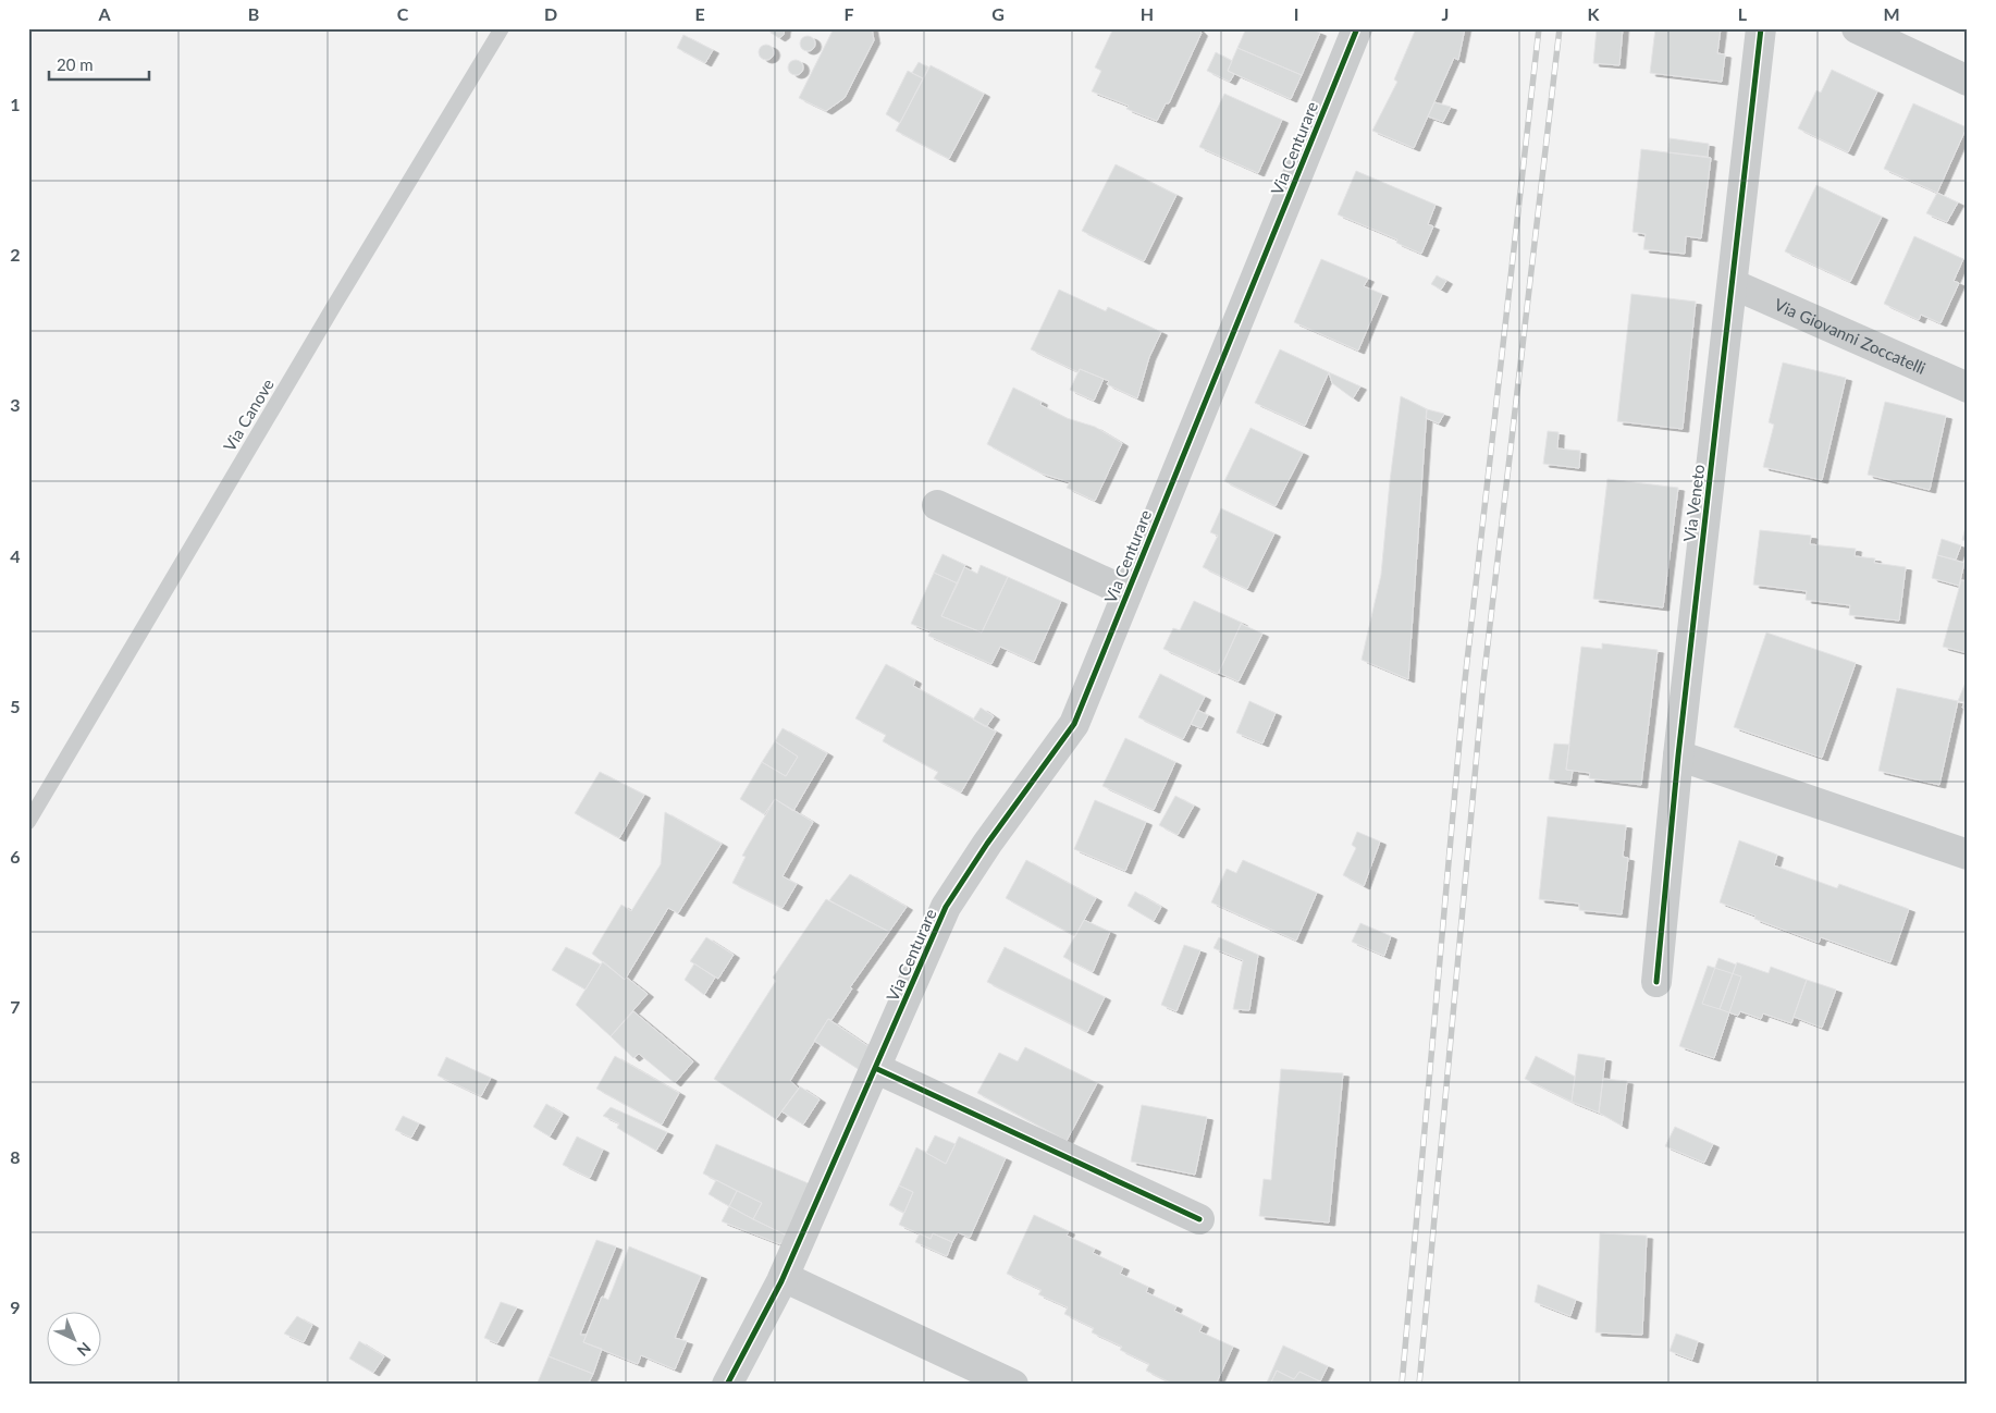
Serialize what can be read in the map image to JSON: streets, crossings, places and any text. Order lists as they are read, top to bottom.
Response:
{
  "streets": {
    "street": ["Via Centurare", "Via Giovanni Zoccatelli", "Via Veneto"],
    "lane": ["Via Canove"]
  },
  "crossings": [
    ["Via Giovanni Zoccatelli", "Via Veneto"]
  ],
  "scale_bar": "20 m",
  "north": "bottom right",
  "grid": {
    "columns": [
      "A",
      "B",
      "C",
      "D",
      "E",
      "F",
      "G",
      "H",
      "I",
      "J",
      "K",
      "L",
      "M"
    ],
    "rows": [
      "1",
      "2",
      "3",
      "4",
      "5",
      "6",
      "7",
      "8",
      "9"
    ]
  }
}
